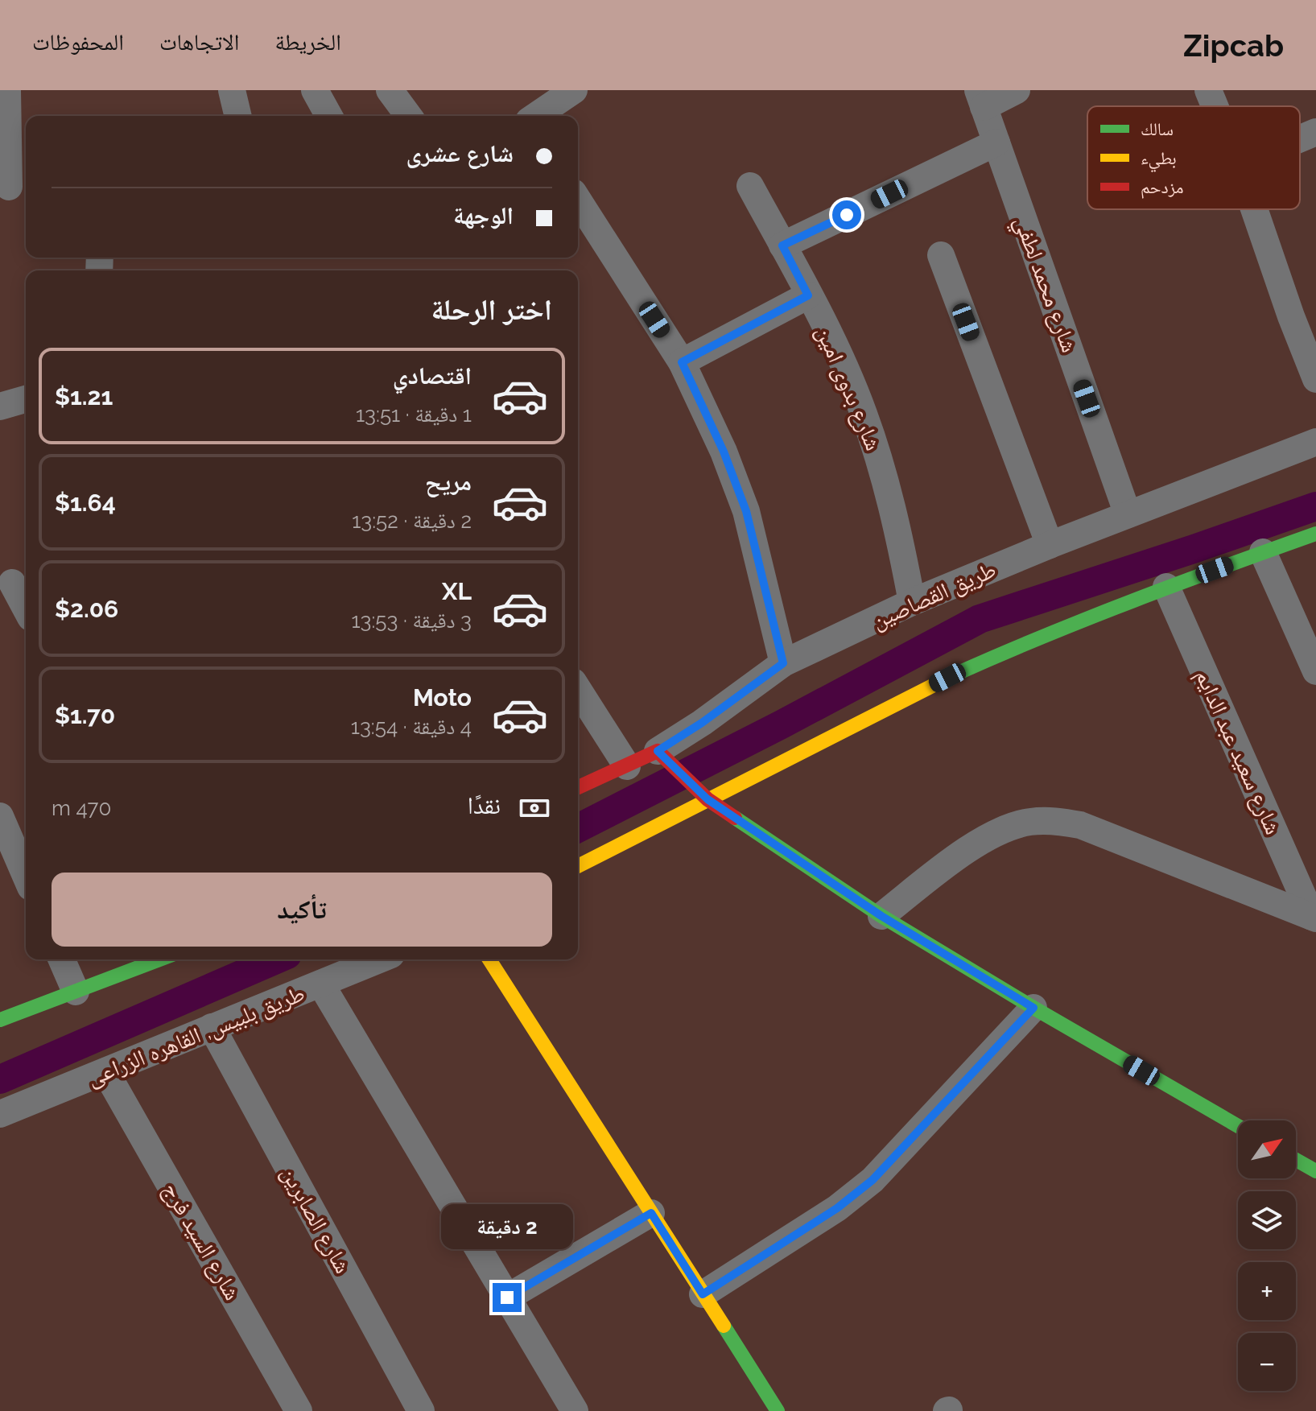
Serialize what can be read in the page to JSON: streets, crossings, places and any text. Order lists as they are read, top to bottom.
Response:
{
  "streets": {
    "street": [
      "شارع محمد لطفي",
      "شارع بدوى امين",
      "طريق القصاصين",
      "شارع سعيد عبد الدايم",
      "طريق بلبيس, القاهره الزراعى",
      "شارع الصابرين",
      "شارع السيد فرج"
    ]
  },
  "crossings": [
    ["شارع محمد لطفي", "طريق القصاصين"],
    ["شارع بدوى امين", "طريق القصاصين"],
    ["طريق بلبيس, القاهره الزراعى", "شارع الصابرين"],
    ["طريق بلبيس, القاهره الزراعى", "شارع السيد فرج"]
  ],
  "legend": ["سالك", "بطيء", "مزدحم"],
  "north": "top right",
  "page": {
    "header": "Zipcab",
    "nav": ["الخريطة", "الاتجاهات", "المحفوظات"],
    "banner": ["شارع عشرى", "الوجهة"],
    "heading": "اختر الرحلة",
    "list": [
      {
        "name": "اقتصادي",
        "note": "1 دقيقة · 13:51",
        "value": "$1.21"
      },
      {
        "name": "مريح",
        "note": "2 دقيقة · 13:52",
        "value": "$1.64"
      },
      {
        "name": "XL",
        "note": "3 دقيقة · 13:53",
        "value": "$2.06"
      },
      {
        "name": "Moto",
        "note": "4 دقيقة · 13:54",
        "value": "$1.70"
      }
    ],
    "pay": ["نقدًا", "470 m"],
    "buttons": "تأكيد",
    "map_buttons": ["+", "−"],
    "bubble": "2 دقيقة"
  }
}
